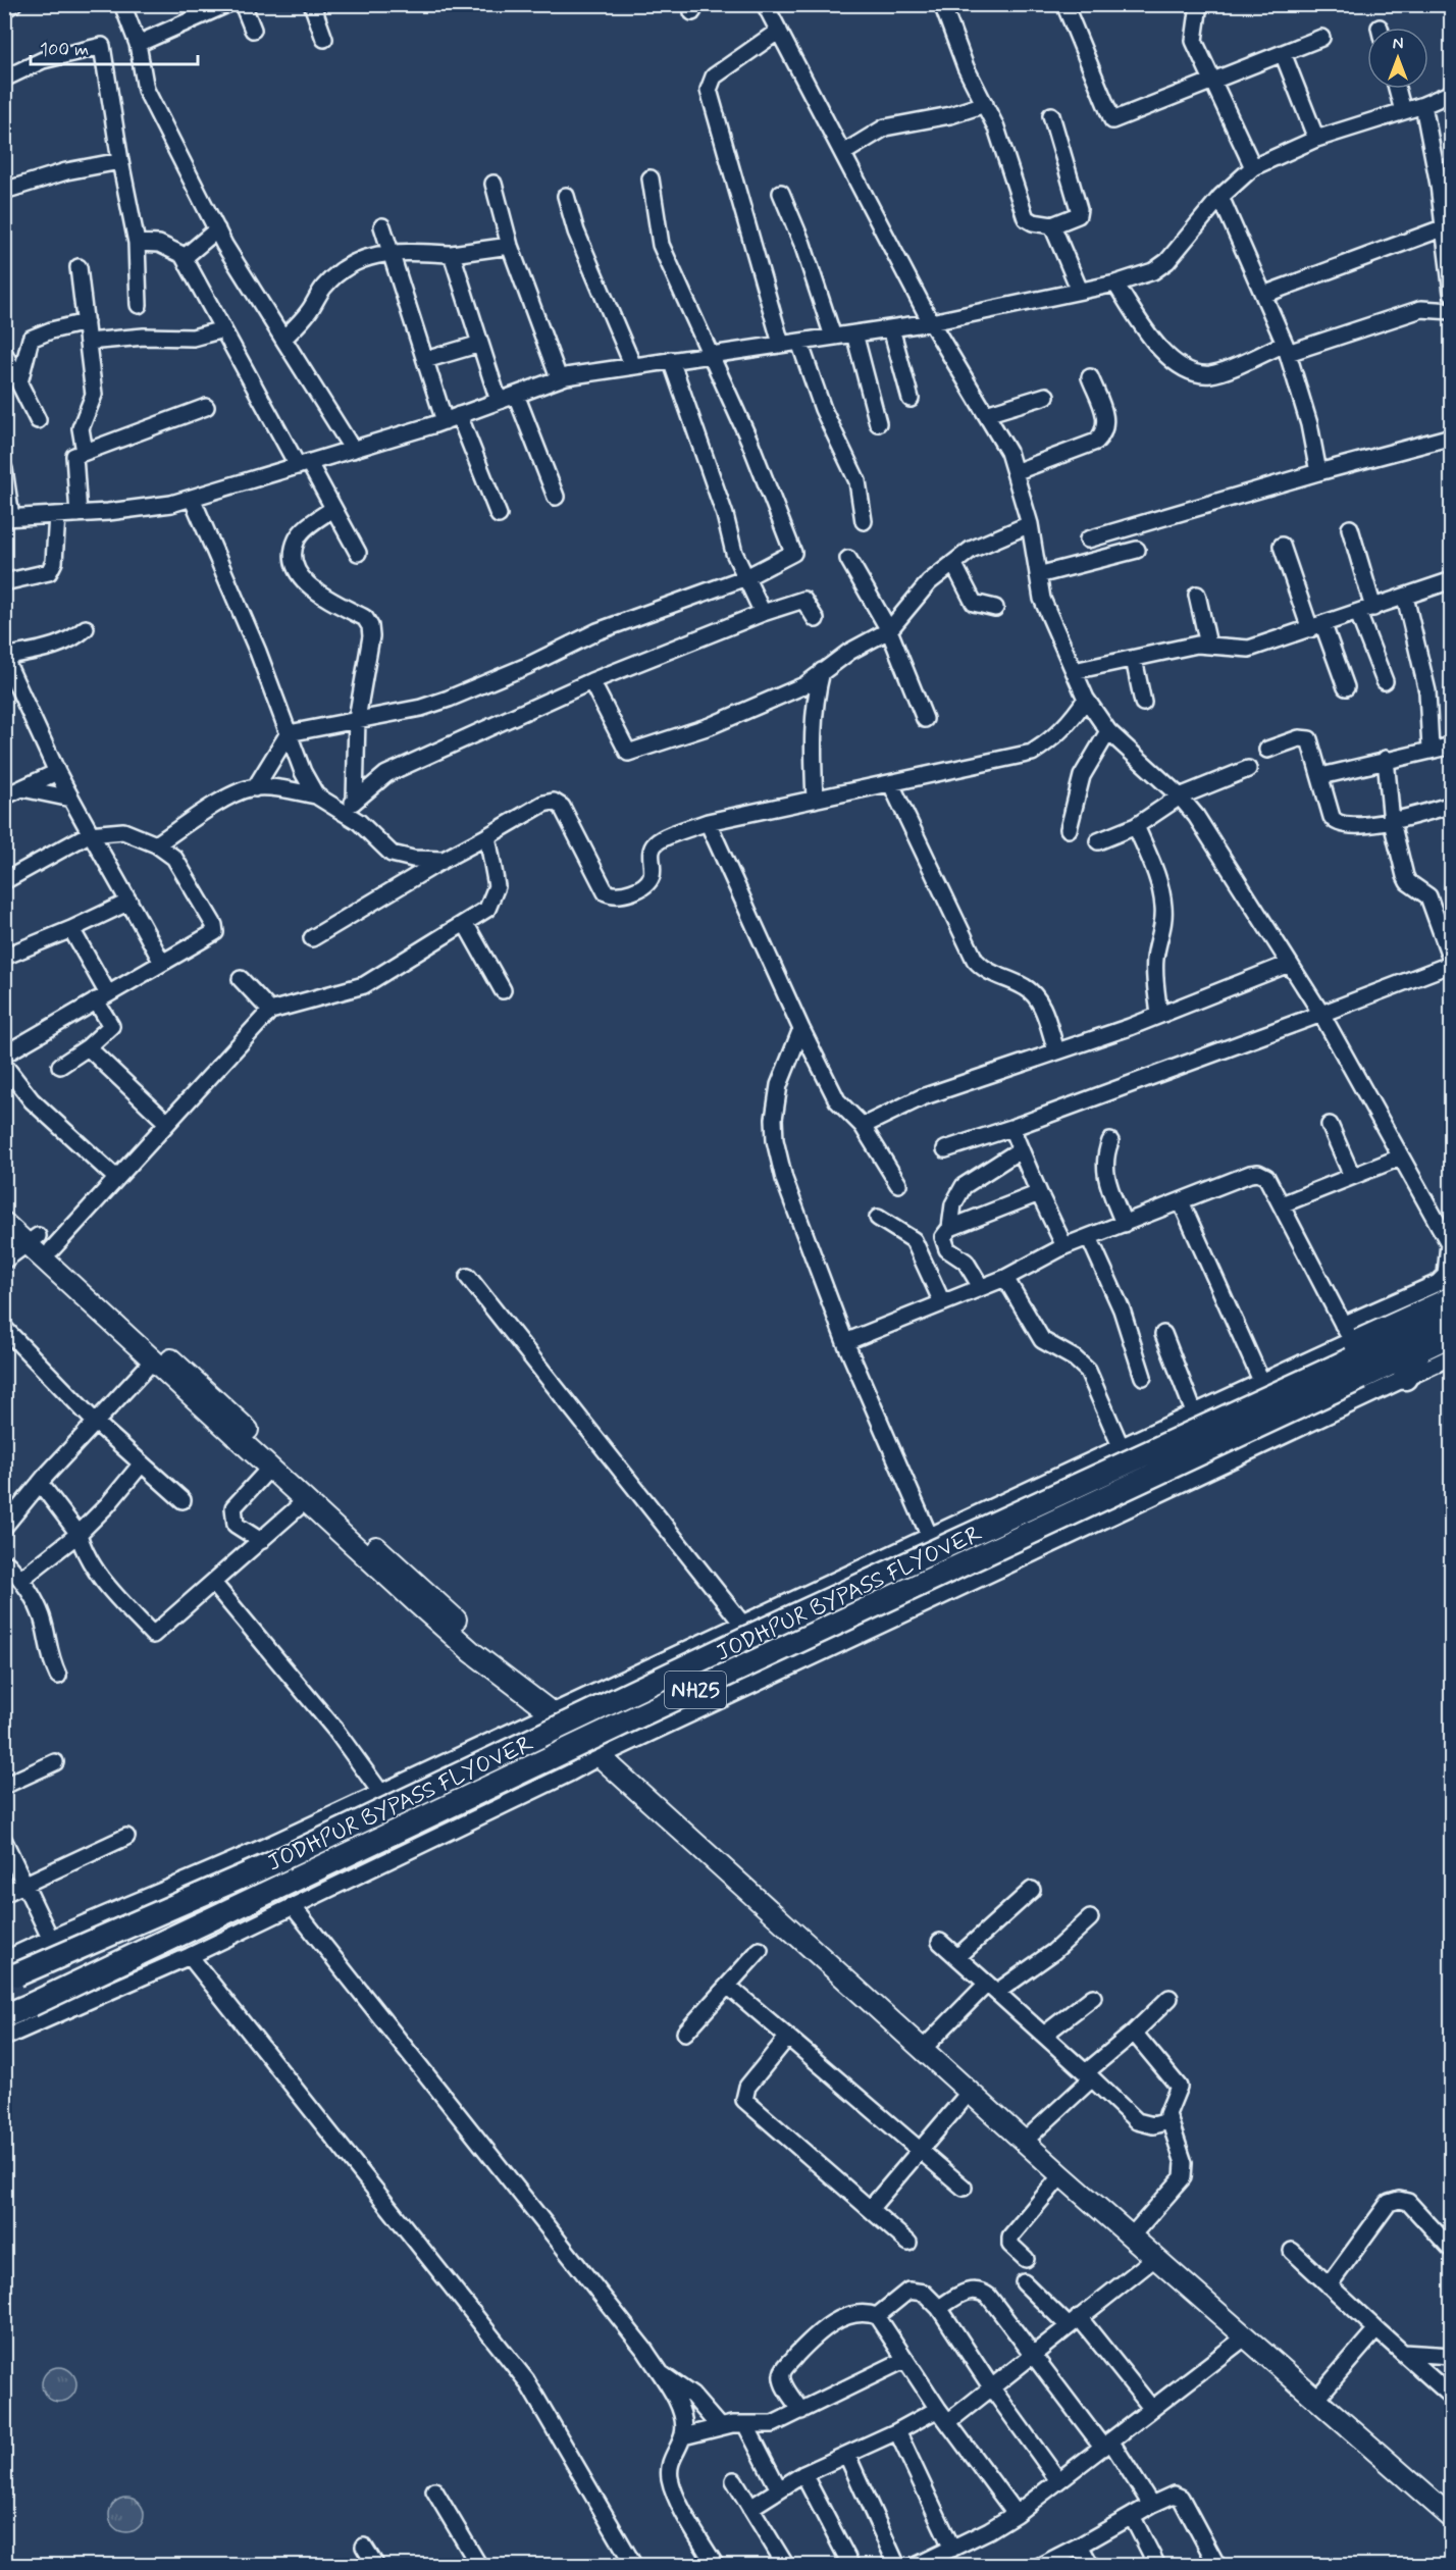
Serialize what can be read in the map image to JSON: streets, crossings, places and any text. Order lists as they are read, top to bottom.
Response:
{
  "streets": {
    "highway": ["JODHPUR BYPASS FLYOVER", "NH25"]
  },
  "crossings": [
    ["JODHPUR BYPASS FLYOVER", "NH25"]
  ],
  "scale_bar": "100 m",
  "north": "top"
}
